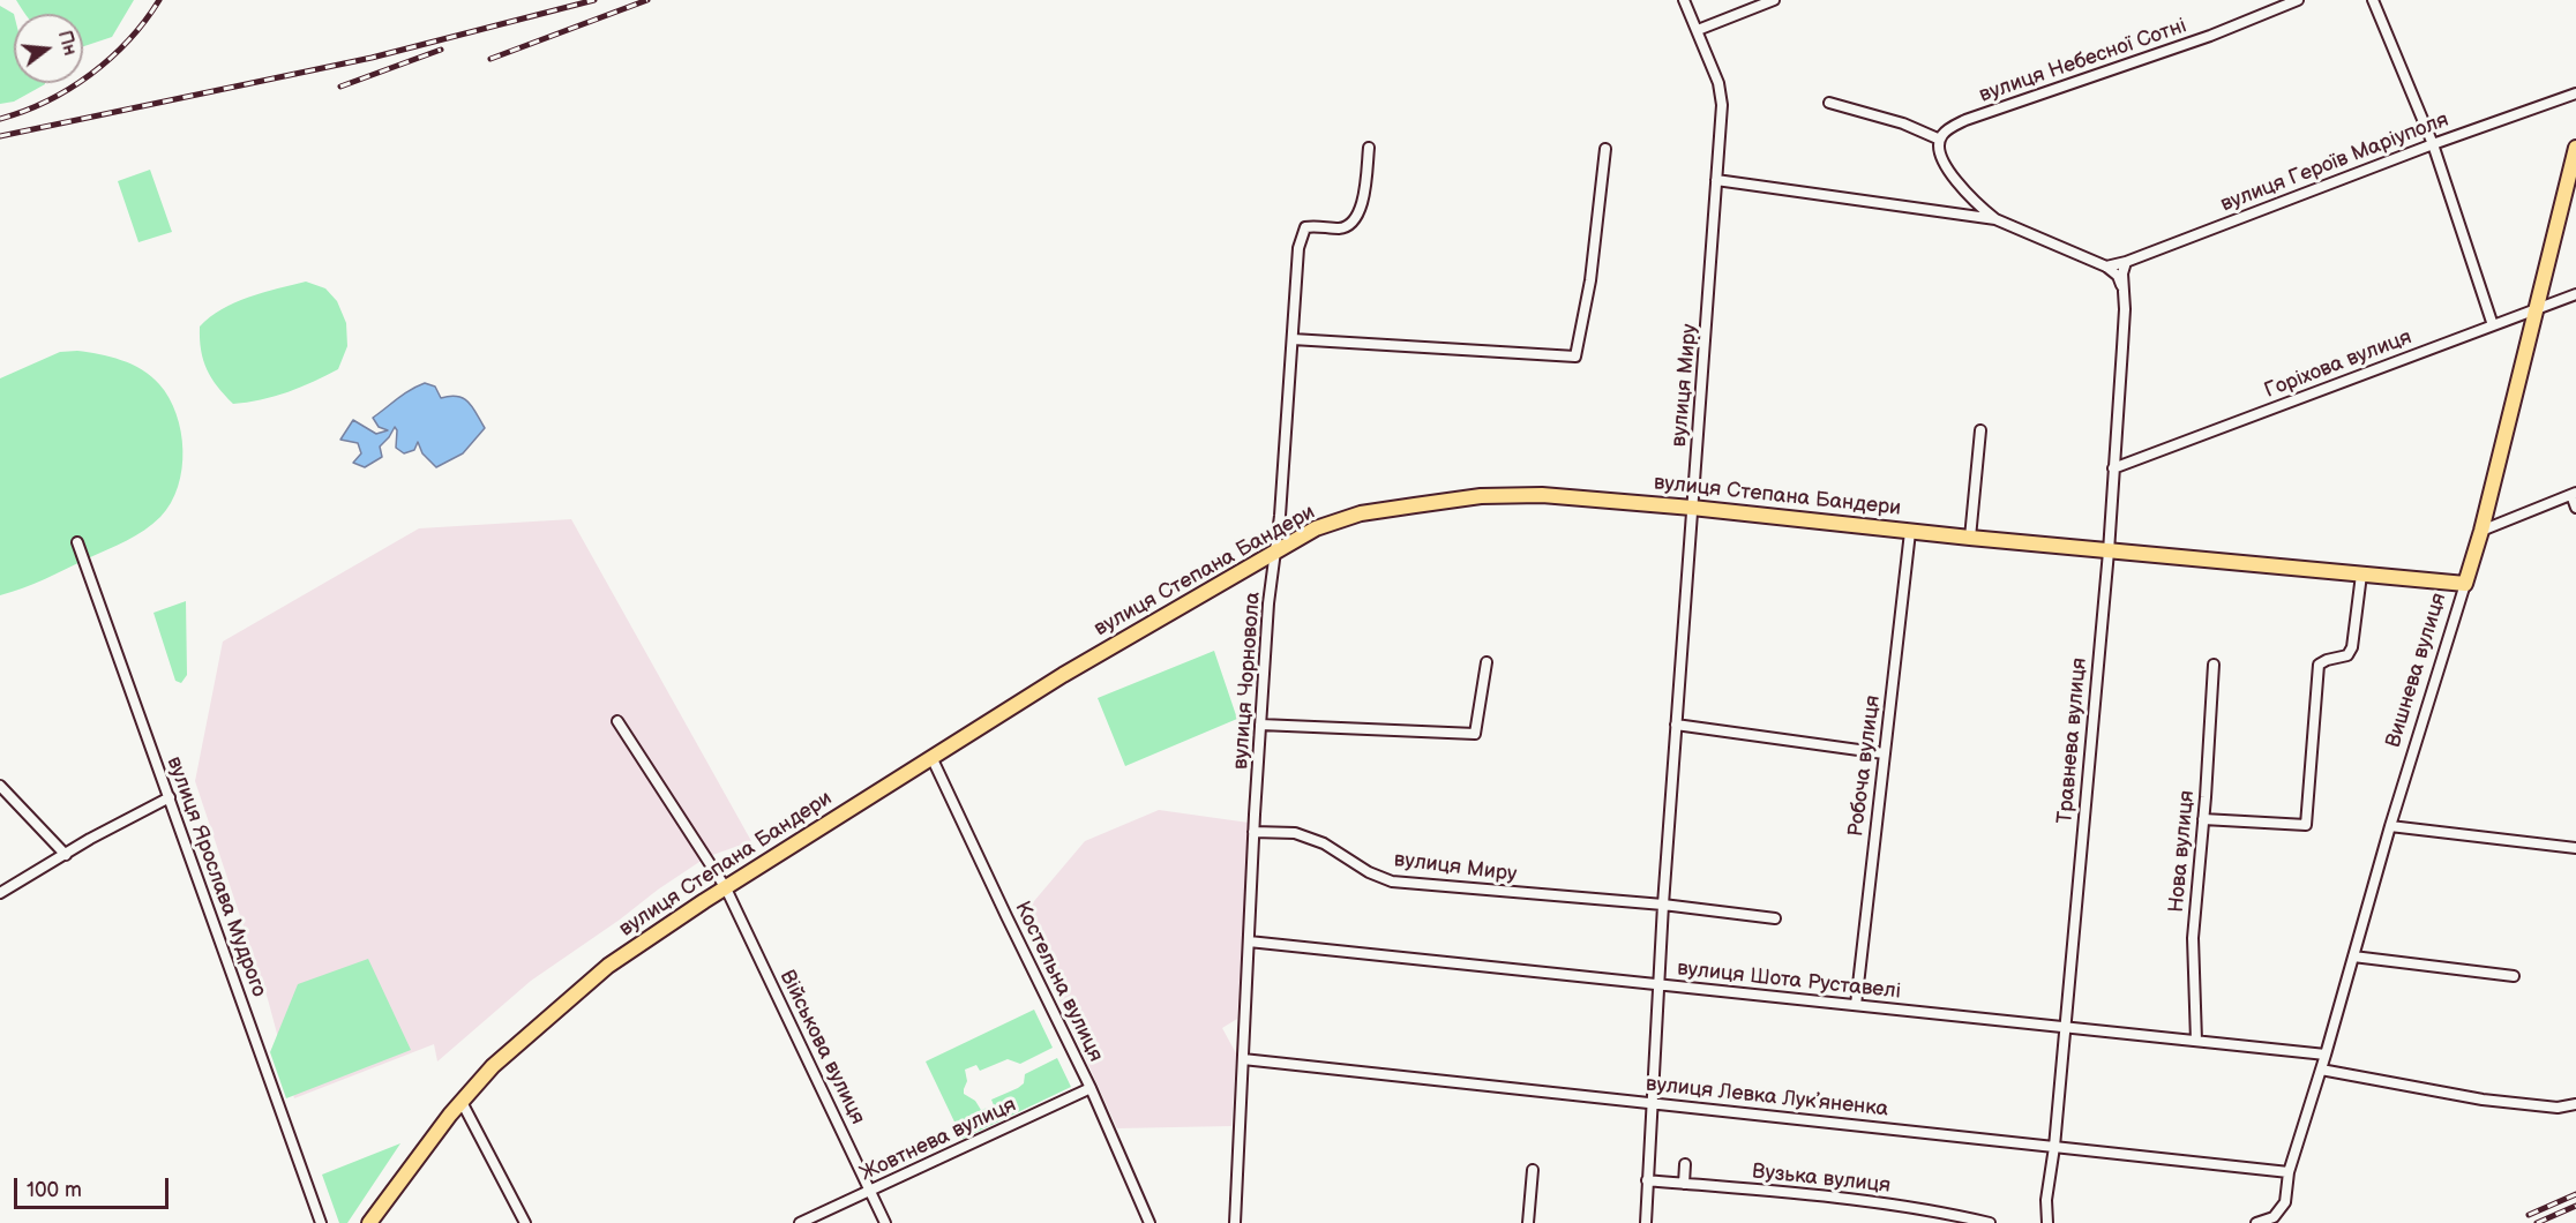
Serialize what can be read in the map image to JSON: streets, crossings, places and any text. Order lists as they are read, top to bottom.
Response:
{
  "streets": {
    "main road": ["вулиця Степана Бандери", "Вишнева вулиця"],
    "street": [
      "вулиця Небесної Сотні",
      "вулиця Героїв Маріуполя",
      "Горіхова вулиця",
      "вулиця Миру",
      "вулиця Чорновола",
      "Травнева вулиця",
      "Робоча вулиця",
      "Нова вулиця",
      "вулиця Ярослава Мудрого",
      "вулиця Шота Руставелі",
      "Костельна вулиця",
      "Військова вулиця",
      "вулиця Левка Лукʼяненка",
      "Жовтнева вулиця",
      "Вузька вулиця"
    ]
  },
  "crossings": [
    ["вулиця Героїв Маріуполя", "Травнева вулиця"],
    ["Горіхова вулиця", "Вишнева вулиця"],
    ["Горіхова вулиця", "Травнева вулиця"],
    ["вулиця Миру", "вулиця Степана Бандери"],
    ["вулиця Миру", "вулиця Чорновола"],
    ["вулиця Миру", "вулиця Шота Руставелі"],
    ["вулиця Миру", "вулиця Левка Лукʼяненка"],
    ["вулиця Миру", "Вузька вулиця"],
    ["вулиця Степана Бандери", "Вишнева вулиця"],
    ["вулиця Степана Бандери", "вулиця Чорновола"],
    ["вулиця Степана Бандери", "Травнева вулиця"],
    ["вулиця Степана Бандери", "Робоча вулиця"],
    ["вулиця Степана Бандери", "Костельна вулиця"],
    ["вулиця Степана Бандери", "Військова вулиця"],
    ["Вишнева вулиця", "вулиця Шота Руставелі"],
    ["Вишнева вулиця", "вулиця Левка Лукʼяненка"],
    ["вулиця Чорновола", "вулиця Шота Руставелі"],
    ["вулиця Чорновола", "вулиця Левка Лукʼяненка"],
    ["Травнева вулиця", "вулиця Шота Руставелі"],
    ["Травнева вулиця", "вулиця Левка Лукʼяненка"],
    ["Робоча вулиця", "вулиця Шота Руставелі"],
    ["Нова вулиця", "вулиця Шота Руставелі"],
    ["Костельна вулиця", "Жовтнева вулиця"],
    ["Військова вулиця", "Жовтнева вулиця"]
  ],
  "scale_bar": "100 m",
  "north": "right"
}
